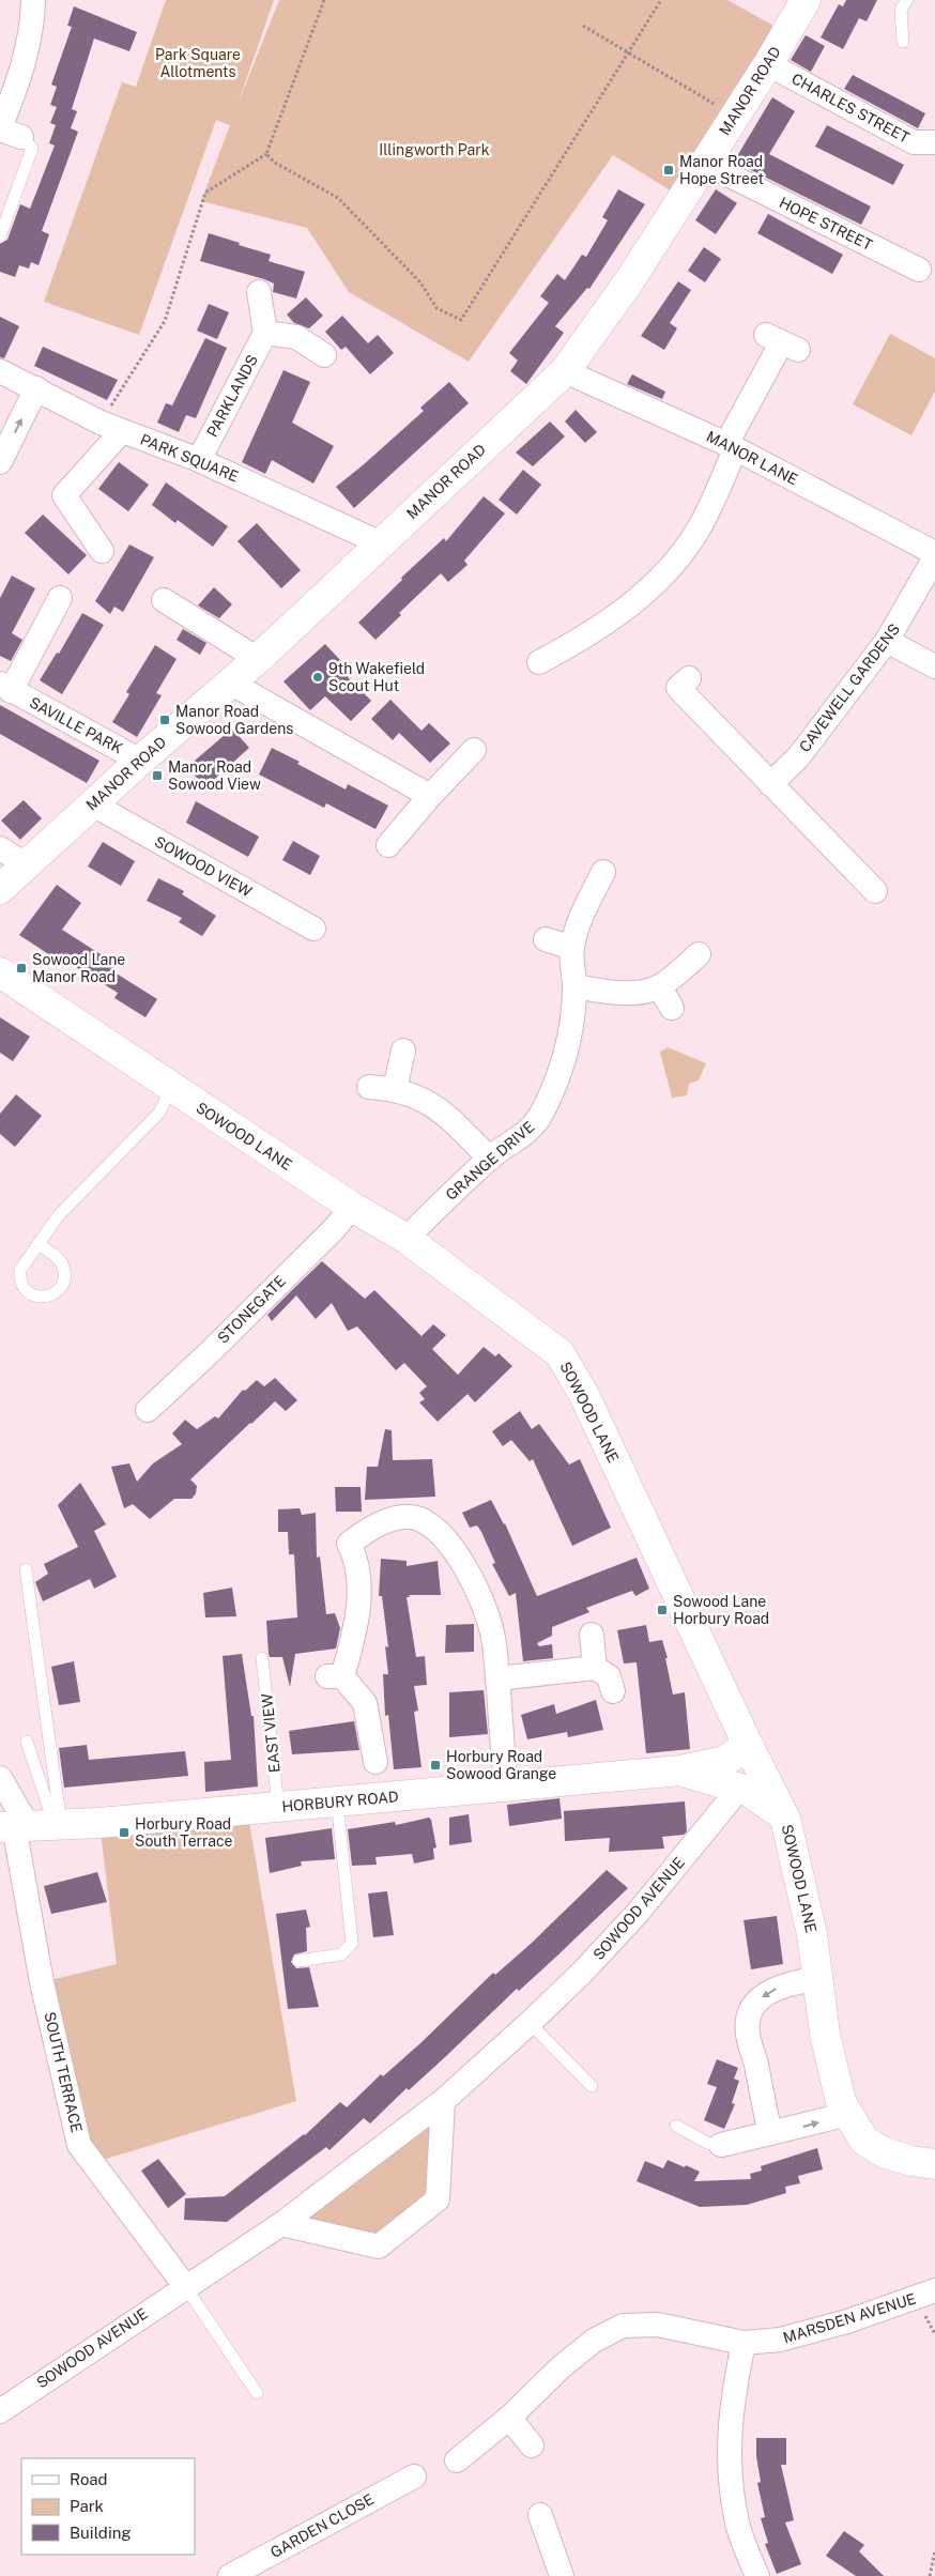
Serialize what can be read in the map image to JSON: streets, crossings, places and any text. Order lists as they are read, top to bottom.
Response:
{
  "streets": {
    "street": [
      "MANOR ROAD",
      "CHARLES STREET",
      "HOPE STREET",
      "PARKLANDS",
      "PARK SQUARE",
      "MANOR LANE",
      "CAVEWELL GARDENS",
      "SAVILLE PARK",
      "SOWOOD VIEW",
      "SOWOOD LANE",
      "GRANGE DRIVE",
      "STONEGATE",
      "HORBURY ROAD",
      "SOWOOD AVENUE",
      "SOUTH TERRACE",
      "MARSDEN AVENUE",
      "GARDEN CLOSE"
    ],
    "lane": ["EAST VIEW"]
  },
  "crossings": [
    ["MANOR ROAD", "CHARLES STREET"],
    ["MANOR ROAD", "HOPE STREET"],
    ["MANOR ROAD", "PARK SQUARE"],
    ["MANOR ROAD", "MANOR LANE"],
    ["MANOR ROAD", "SAVILLE PARK"],
    ["MANOR ROAD", "SOWOOD VIEW"],
    ["PARKLANDS", "PARK SQUARE"],
    ["SOWOOD LANE", "GRANGE DRIVE"],
    ["SOWOOD LANE", "STONEGATE"],
    ["SOWOOD LANE", "HORBURY ROAD"],
    ["EAST VIEW", "HORBURY ROAD"],
    ["HORBURY ROAD", "SOWOOD AVENUE"],
    ["HORBURY ROAD", "SOUTH TERRACE"],
    ["SOWOOD AVENUE", "SOUTH TERRACE"]
  ],
  "parks": ["Park Square Allotments", "Illingworth Park"],
  "places": {
    "transit": [
      "Manor Road Hope Street",
      "Manor Road Sowood Gardens",
      "Manor Road Sowood View",
      "Sowood Lane Manor Road",
      "Sowood Lane Horbury Road",
      "Horbury Road Sowood Grange",
      "Horbury Road South Terrace"
    ],
    "other": ["9th Wakefield Scout Hut"]
  },
  "legend": ["Road", "Park", "Building"]
}
